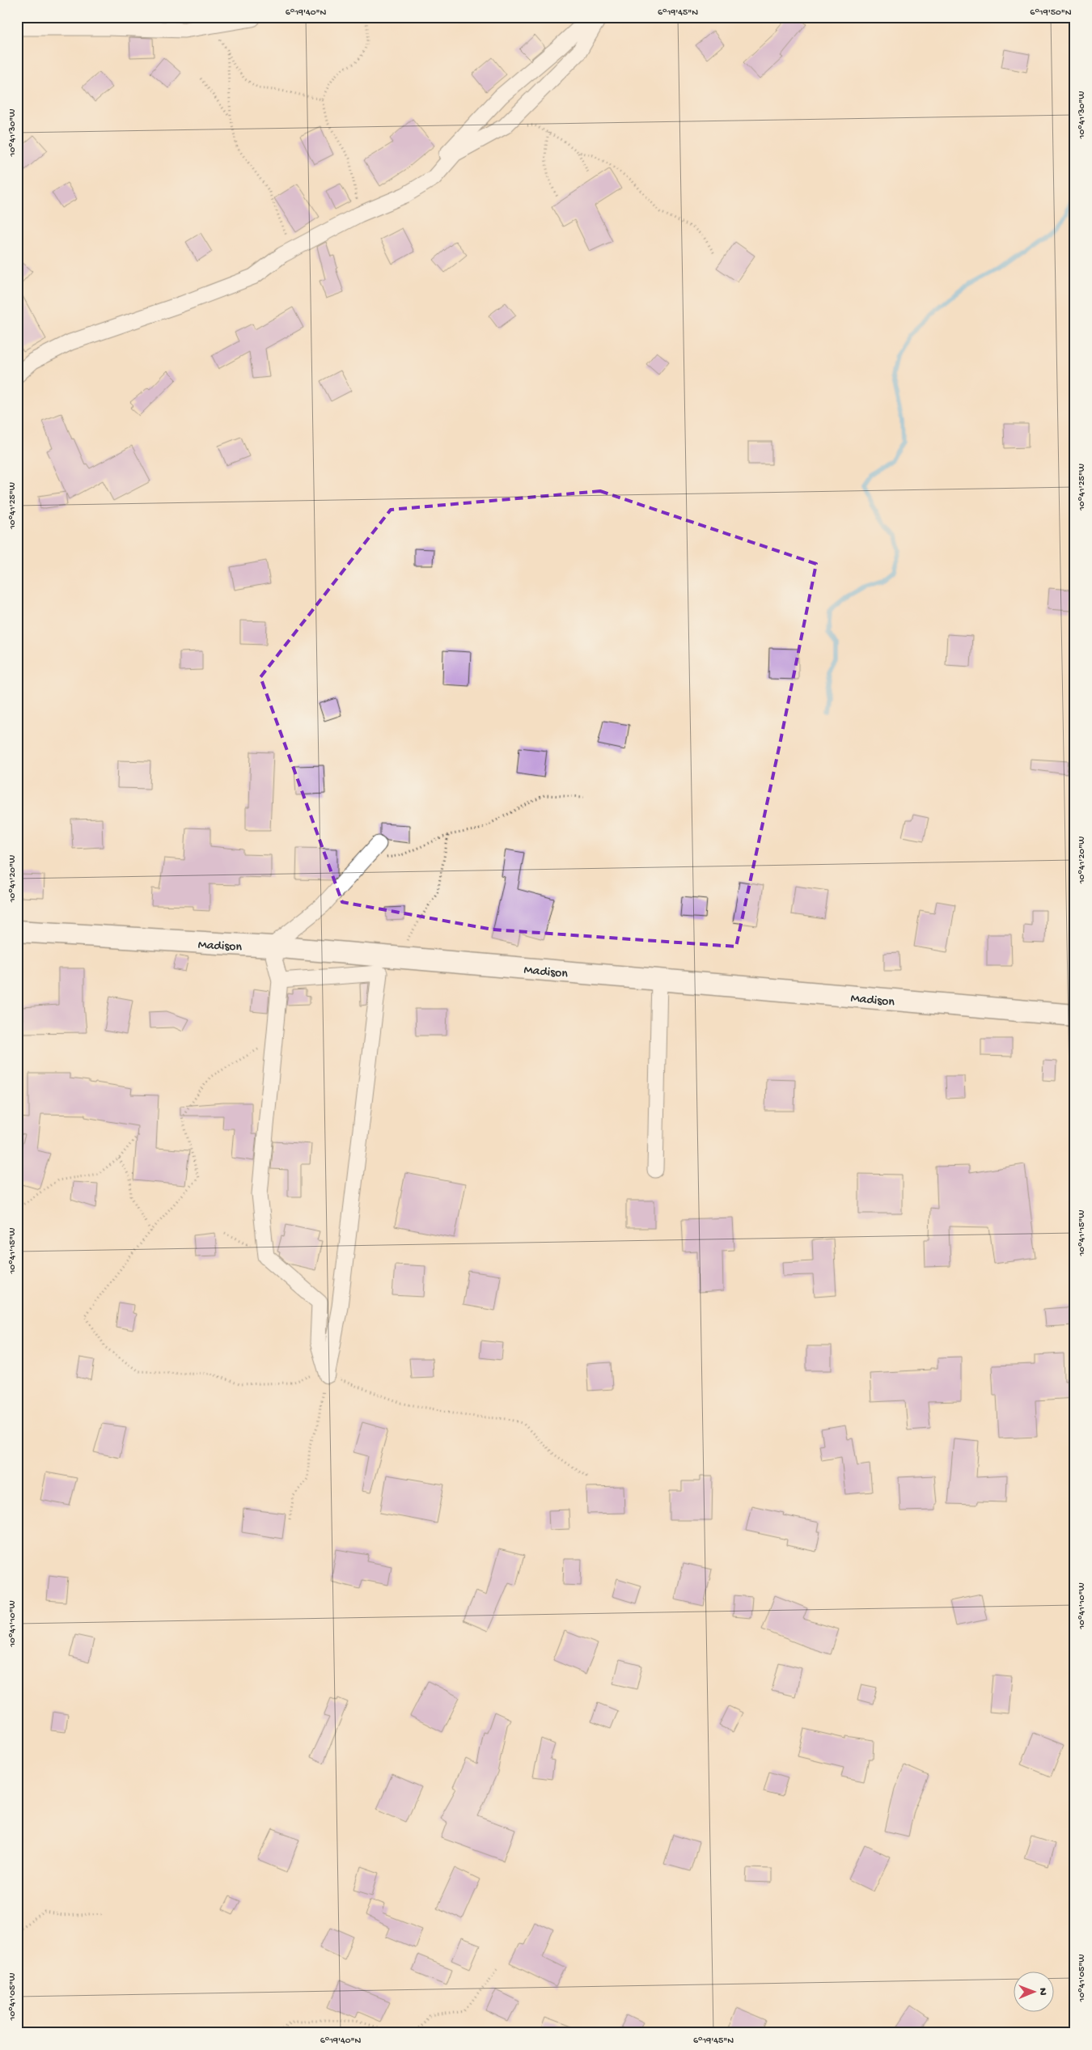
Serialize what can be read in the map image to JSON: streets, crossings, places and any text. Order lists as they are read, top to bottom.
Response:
{
  "streets": {
    "street": ["Madison"]
  },
  "north": "right",
  "coordinates": [
    "6°19'40\"N",
    "6°19'45\"N",
    "6°19'50\"N",
    "10°41'30\"W",
    "10°41'25\"W",
    "10°41'20\"W",
    "10°41'15\"W",
    "10°41'10\"W",
    "10°41'05\"W"
  ]
}
